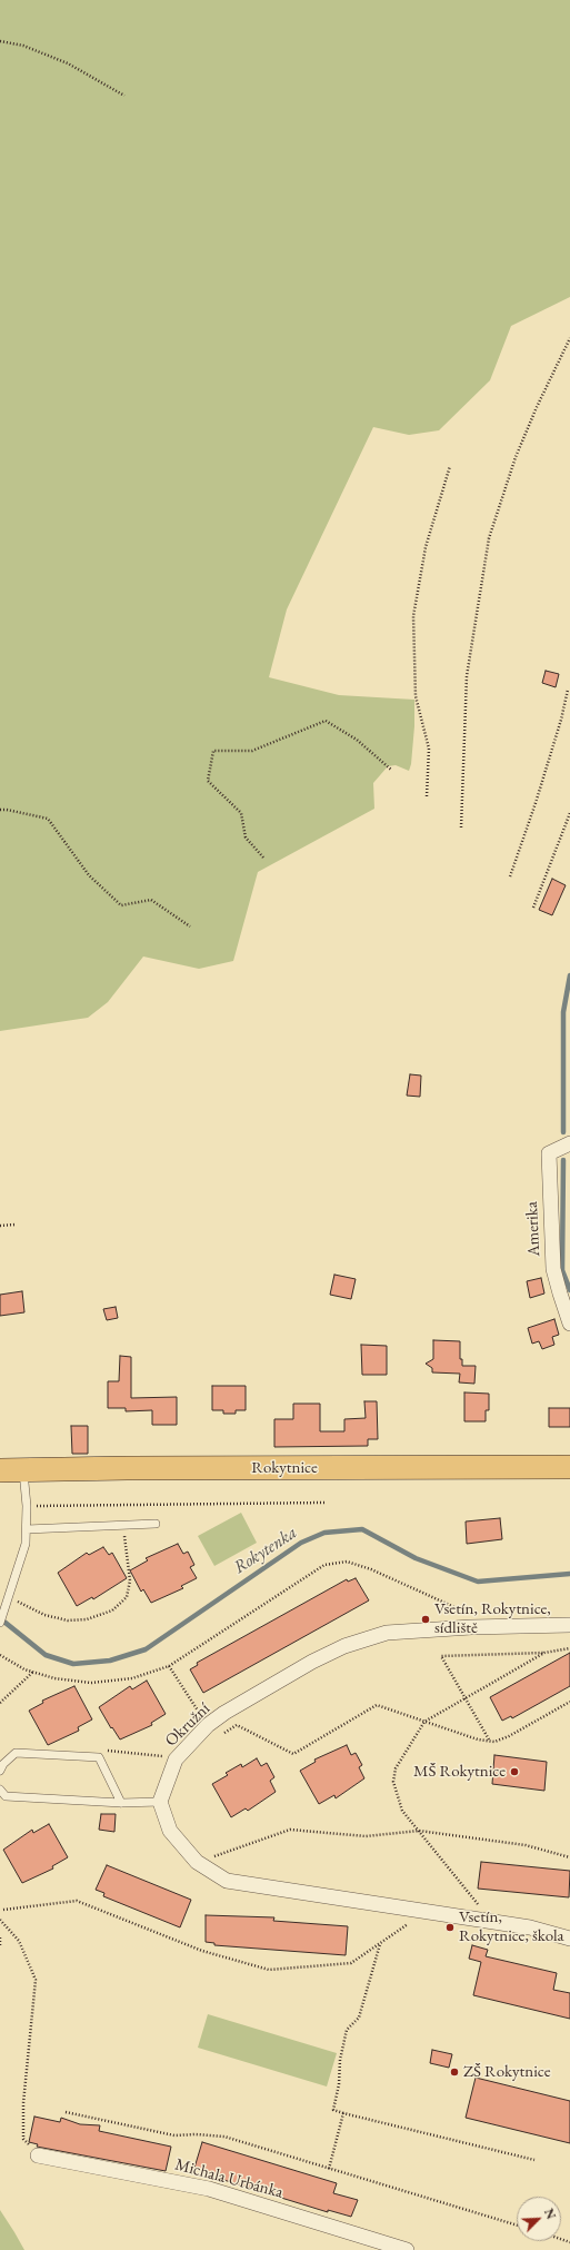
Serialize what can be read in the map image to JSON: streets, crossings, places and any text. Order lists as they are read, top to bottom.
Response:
{
  "streets": {
    "main road": ["Rokytnice"],
    "street": ["Amerika", "Okružní", "Michala Urbánka"]
  },
  "water": ["Rokytenka"],
  "places": [
    "Vsetín, Rokytnice, sídliště",
    "MŠ Rokytnice",
    "Vsetín, Rokytnice, škola",
    "ZŠ Rokytnice"
  ],
  "north": "top right"
}
